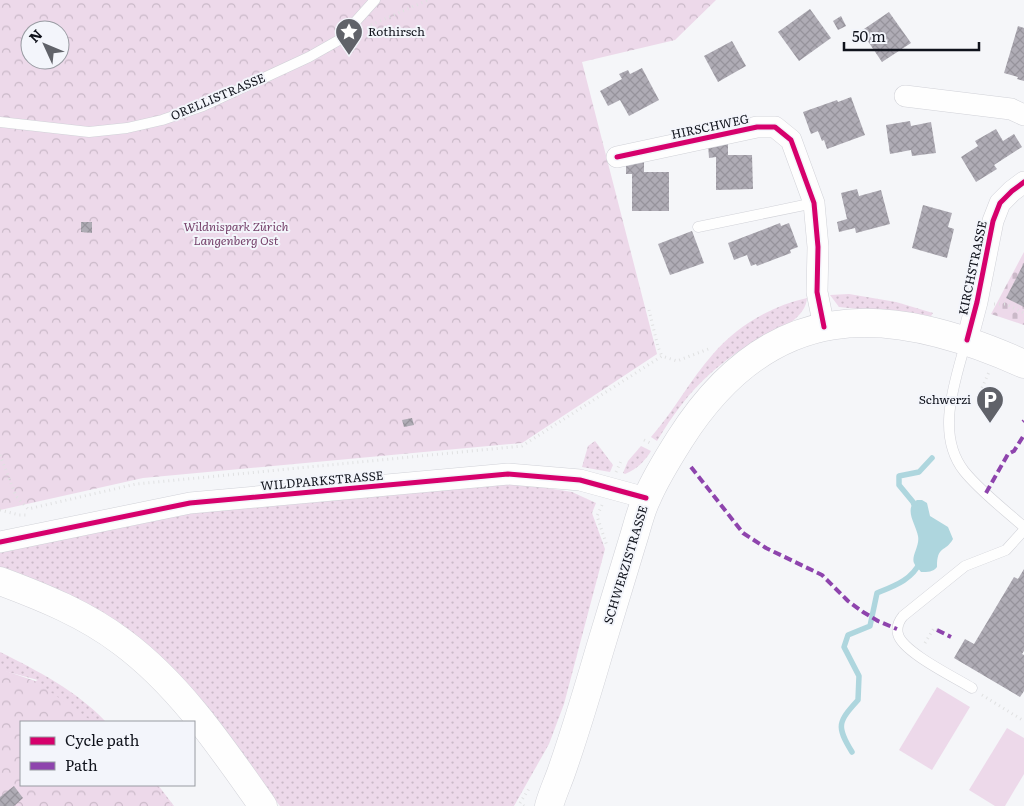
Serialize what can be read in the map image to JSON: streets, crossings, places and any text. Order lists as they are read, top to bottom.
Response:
{
  "streets": {
    "main road": ["SCHWERZISTRASSE"],
    "street": ["HIRSCHWEG", "KIRCHSTRASSE", "WILDPARKSTRASSE"],
    "lane": ["ORELLISTRASSE"]
  },
  "crossings": [
    ["HIRSCHWEG", "SCHWERZISTRASSE"],
    ["KIRCHSTRASSE", "SCHWERZISTRASSE"],
    ["WILDPARKSTRASSE", "SCHWERZISTRASSE"]
  ],
  "parks": ["Wildnispark Zürich Langenberg Ost"],
  "places": {
    "place": ["Rothirsch"],
    "parking": ["Schwerzi"]
  },
  "legend": ["Cycle path", "Path"],
  "scale_bar": "50 m",
  "north": "top left"
}
